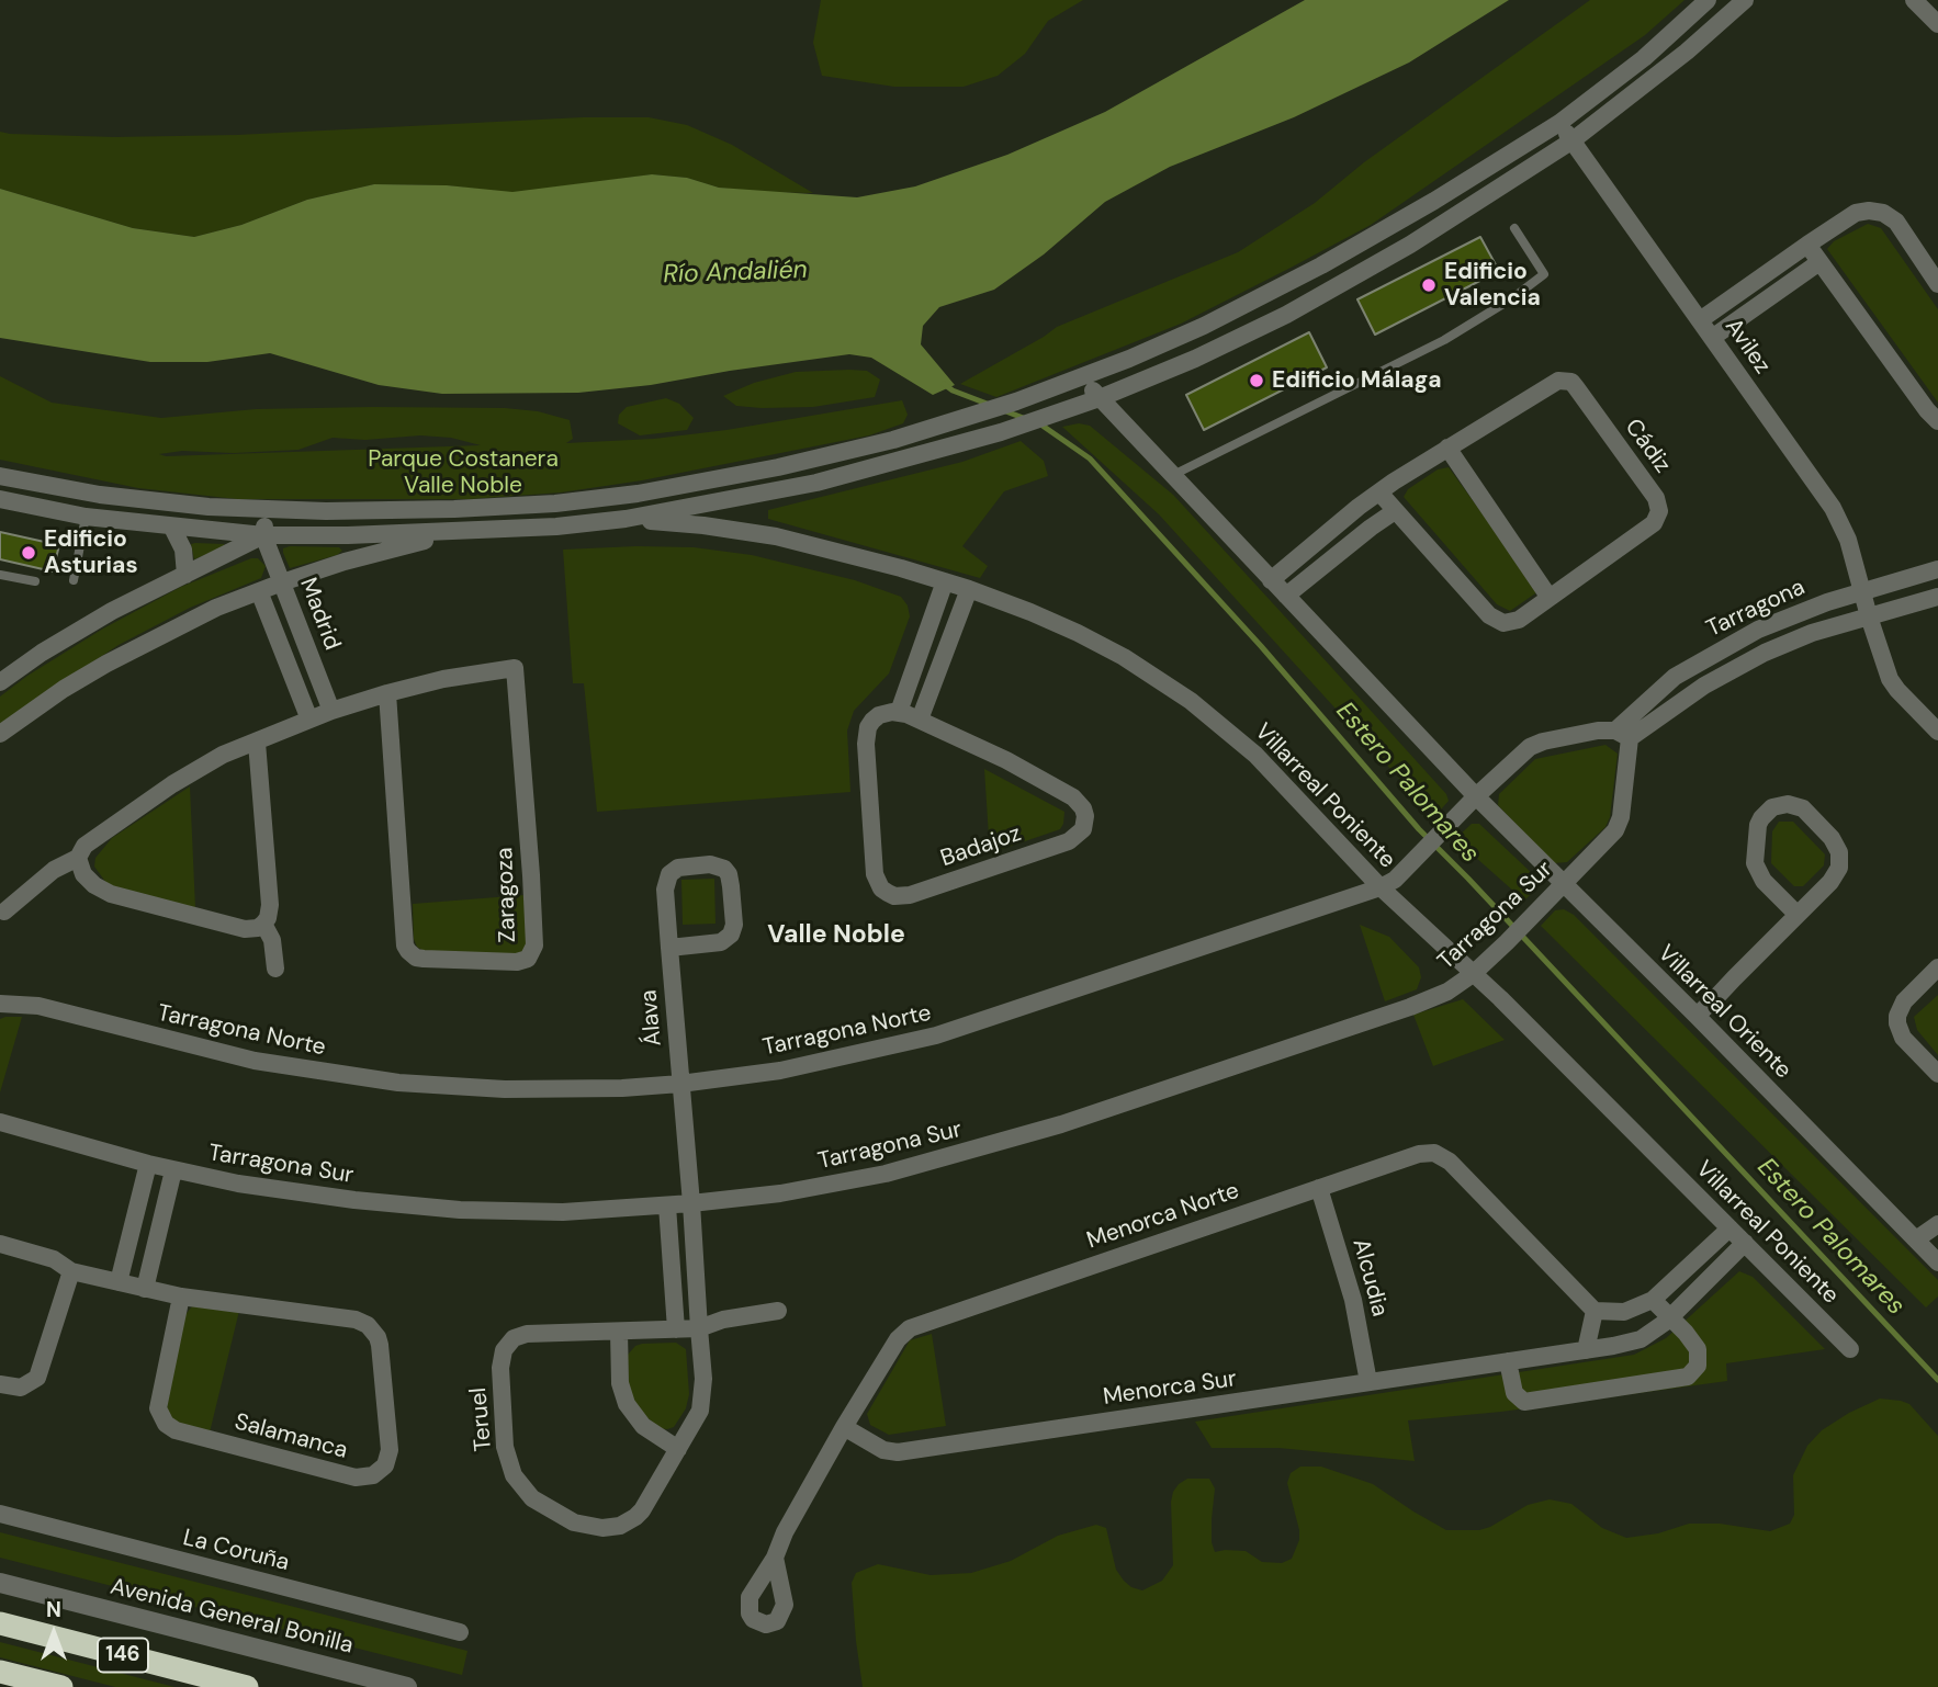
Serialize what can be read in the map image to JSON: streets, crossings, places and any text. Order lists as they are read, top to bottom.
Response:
{
  "streets": {
    "highway": ["146"],
    "street": [
      "Avilez",
      "Cádiz",
      "Tarragona",
      "Madrid",
      "Villarreal Poniente",
      "Badajoz",
      "Zaragoza",
      "Tarragona Sur",
      "Villarreal Oriente",
      "Álava",
      "Tarragona Norte",
      "Menorca Norte",
      "Alcudia",
      "Menorca Sur",
      "Teruel",
      "Salamanca",
      "La Coruña",
      "Avenida General Bonilla"
    ]
  },
  "crossings": [
    ["Avilez", "Tarragona"],
    ["Cádiz", "Villarreal Oriente"],
    ["Tarragona", "Tarragona Sur"],
    ["Tarragona", "Tarragona Norte"],
    ["Madrid", "Zaragoza"],
    ["Villarreal Poniente", "Tarragona Sur"],
    ["Villarreal Poniente", "Tarragona Norte"],
    ["Villarreal Poniente", "Menorca Sur"],
    ["Tarragona Sur", "Villarreal Oriente"],
    ["Tarragona Sur", "Álava"],
    ["Tarragona Sur", "Tarragona Norte"],
    ["Tarragona Sur", "Teruel"],
    ["Villarreal Oriente", "Tarragona Norte"],
    ["Álava", "Tarragona Norte"],
    ["Álava", "Teruel"],
    ["Menorca Norte", "Alcudia"],
    ["Menorca Norte", "Menorca Sur"],
    ["Alcudia", "Menorca Sur"]
  ],
  "districts": ["Valle Noble"],
  "water": ["Río Andalién", "Estero Palomares"],
  "parks": ["Parque Costanera Valle Noble"],
  "places": ["Edificio Valencia", "Edificio Málaga", "Edificio Asturias"],
  "north": "top"
}
